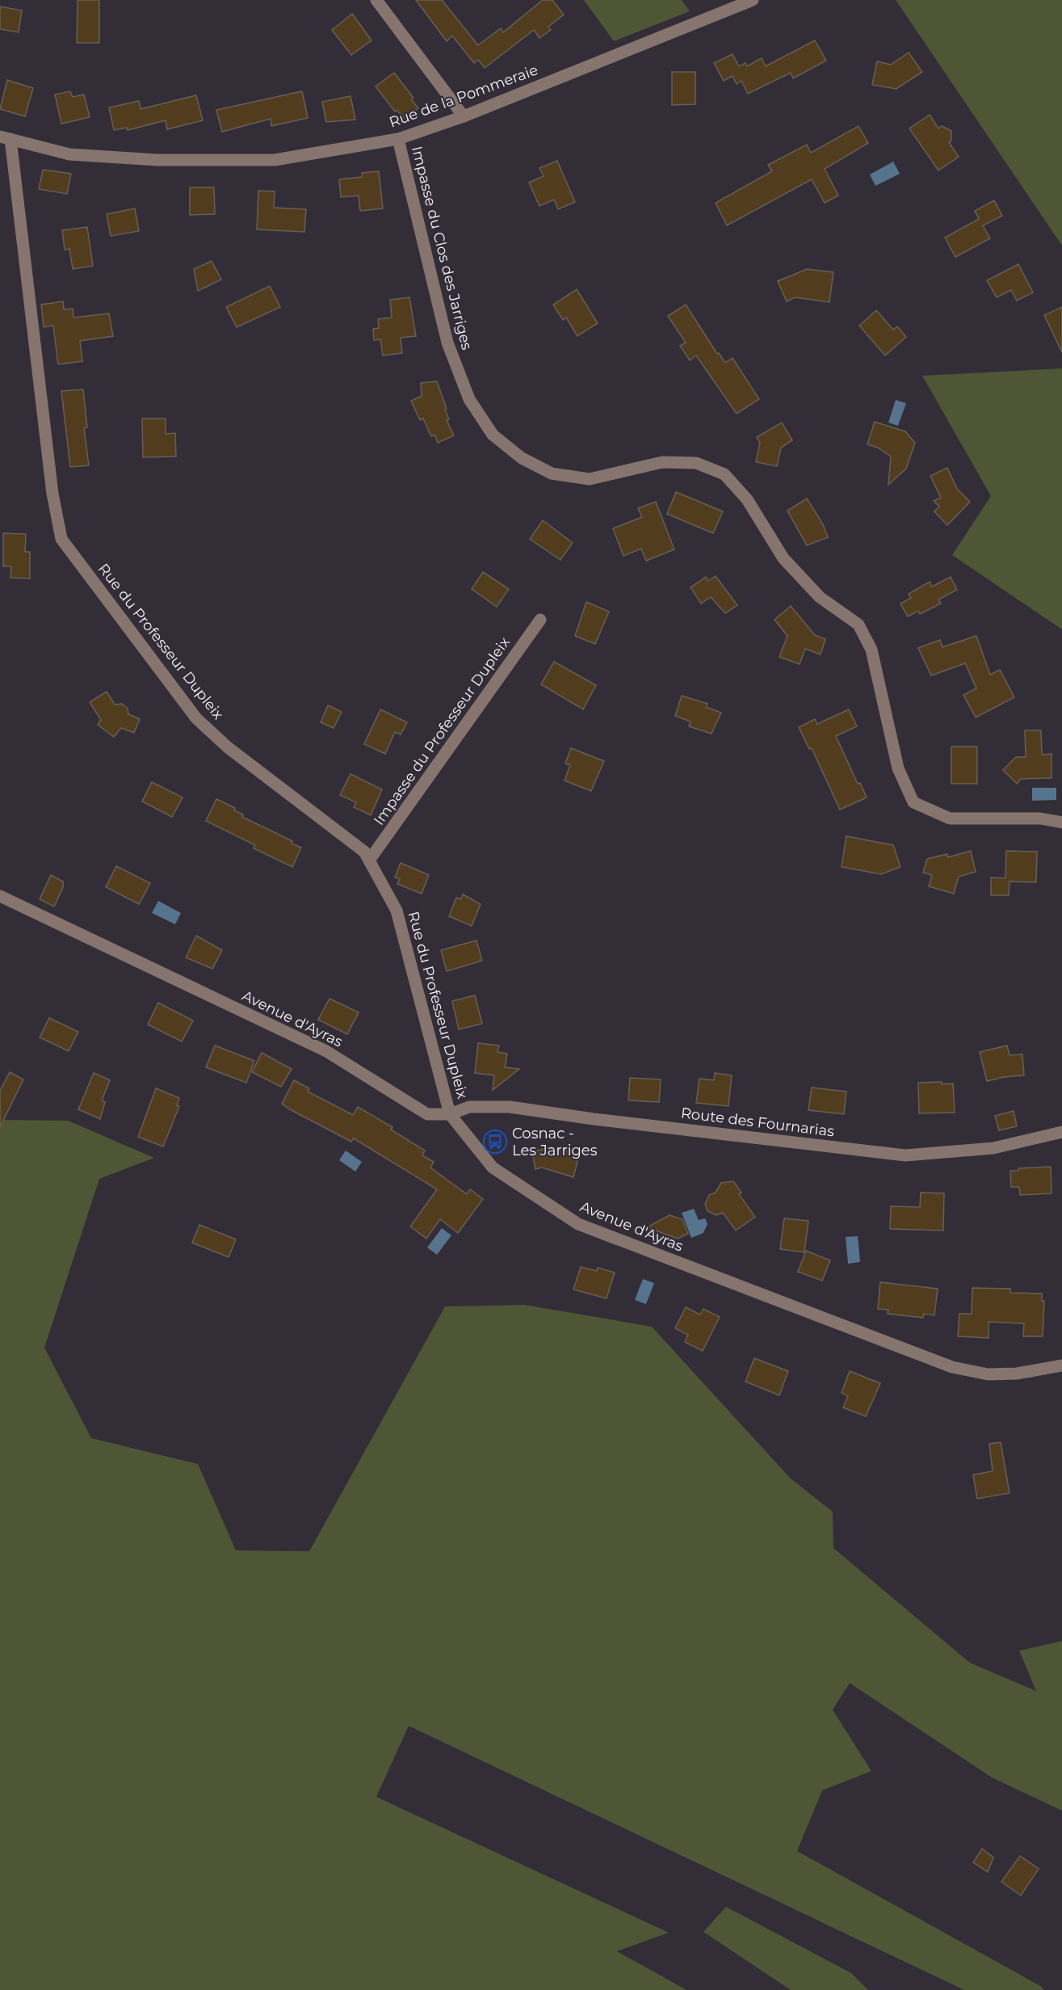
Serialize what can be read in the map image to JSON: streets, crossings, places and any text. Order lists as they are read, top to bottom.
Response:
{
  "streets": {
    "street": [
      "Rue de la Pommeraie",
      "Impasse du Clos des Jarriges",
      "Rue du Professeur Dupleix",
      "Impasse du Professeur Dupleix",
      "Avenue d'Ayras",
      "Route des Fournarias"
    ]
  },
  "crossings": [
    ["Rue de la Pommeraie", "Impasse du Clos des Jarriges"],
    ["Rue de la Pommeraie", "Rue du Professeur Dupleix"],
    ["Rue du Professeur Dupleix", "Impasse du Professeur Dupleix"],
    ["Rue du Professeur Dupleix", "Avenue d'Ayras"],
    ["Rue du Professeur Dupleix", "Route des Fournarias"],
    ["Avenue d'Ayras", "Route des Fournarias"]
  ],
  "places": {
    "bus stop": ["Cosnac - Les Jarriges"]
  }
}
